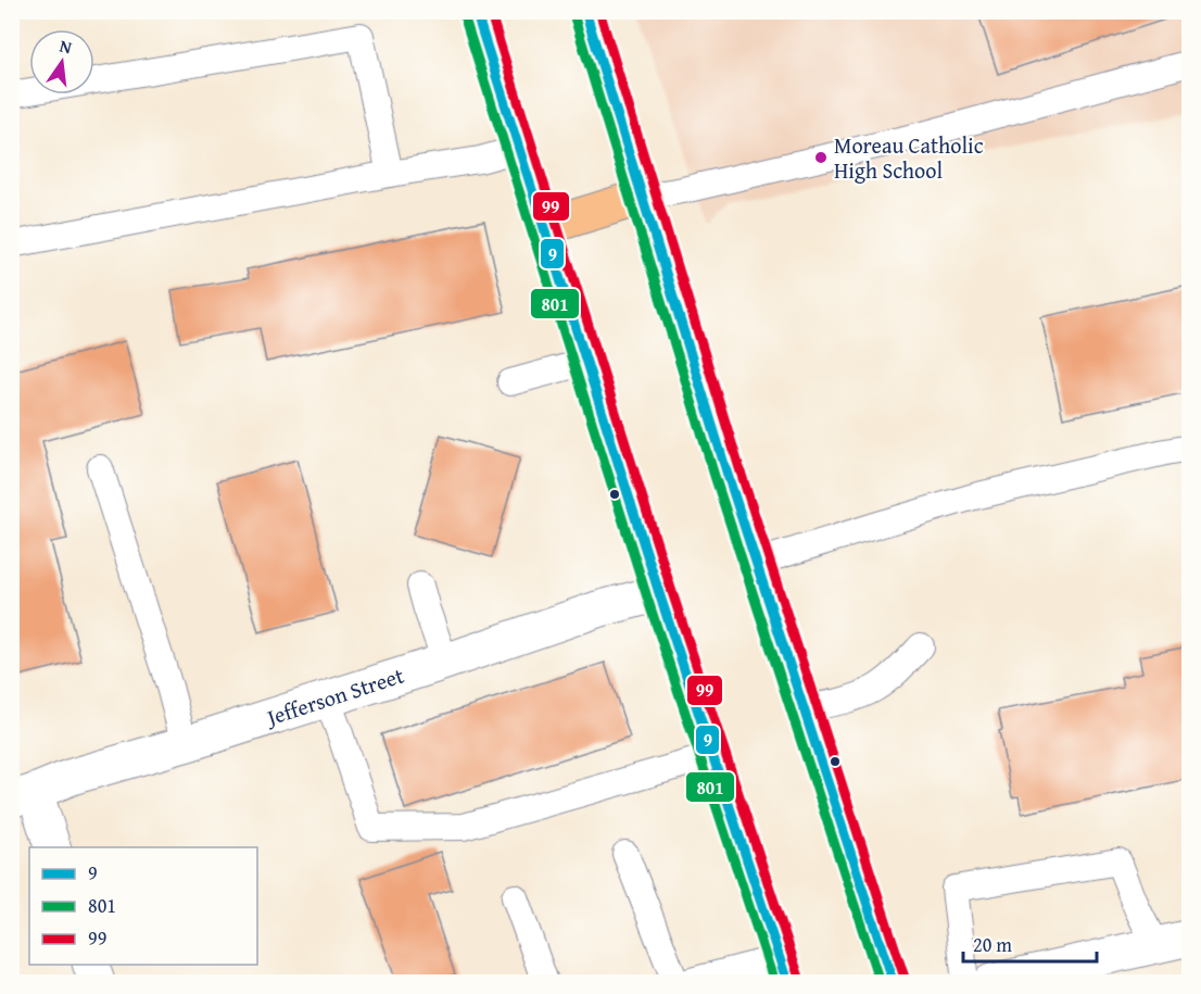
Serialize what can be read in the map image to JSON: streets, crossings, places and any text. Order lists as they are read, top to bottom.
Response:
{
  "streets": {
    "street": ["Jefferson Street"]
  },
  "places": ["Moreau Catholic High School"],
  "lines": ["transit line 9", "transit line 99", "transit line 801"],
  "legend": ["9", "801", "99"],
  "scale_bar": "20 m",
  "north": "top"
}
